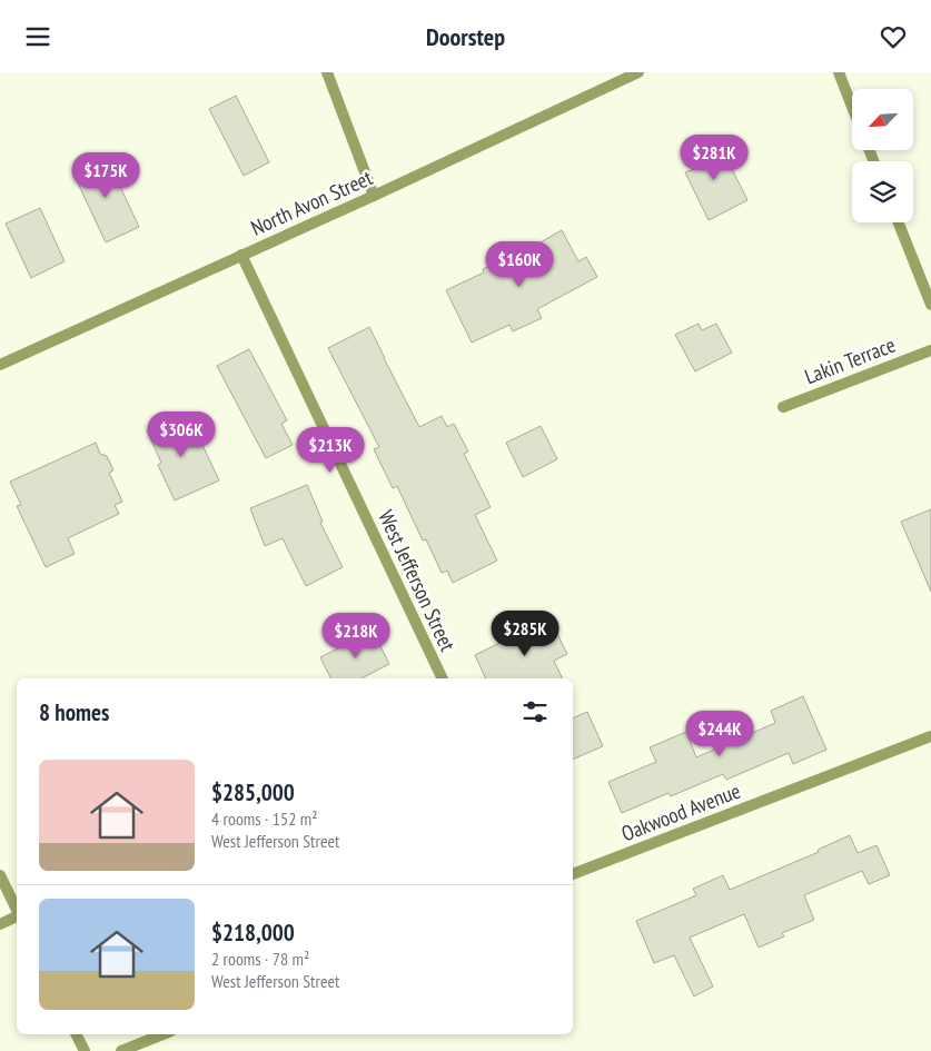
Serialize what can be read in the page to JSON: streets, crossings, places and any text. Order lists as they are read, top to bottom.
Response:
{
  "streets": {
    "street": [
      "North Avon Street",
      "Lakin Terrace",
      "West Jefferson Street",
      "Oakwood Avenue"
    ]
  },
  "crossings": [
    ["North Avon Street", "West Jefferson Street"]
  ],
  "north": "bottom left",
  "page": {
    "header": "Doorstep",
    "price": [
      "$281K",
      "$175K",
      "$160K",
      "$306K",
      "$213K",
      "$285K",
      "$218K",
      "$244K"
    ],
    "heading": "8 homes",
    "list": [
      {
        "name": "$285,000",
        "note": "4 rooms · 152 m² · West Jefferson Street"
      },
      {
        "name": "$218,000",
        "note": "2 rooms · 78 m² · West Jefferson Street"
      }
    ]
  }
}
